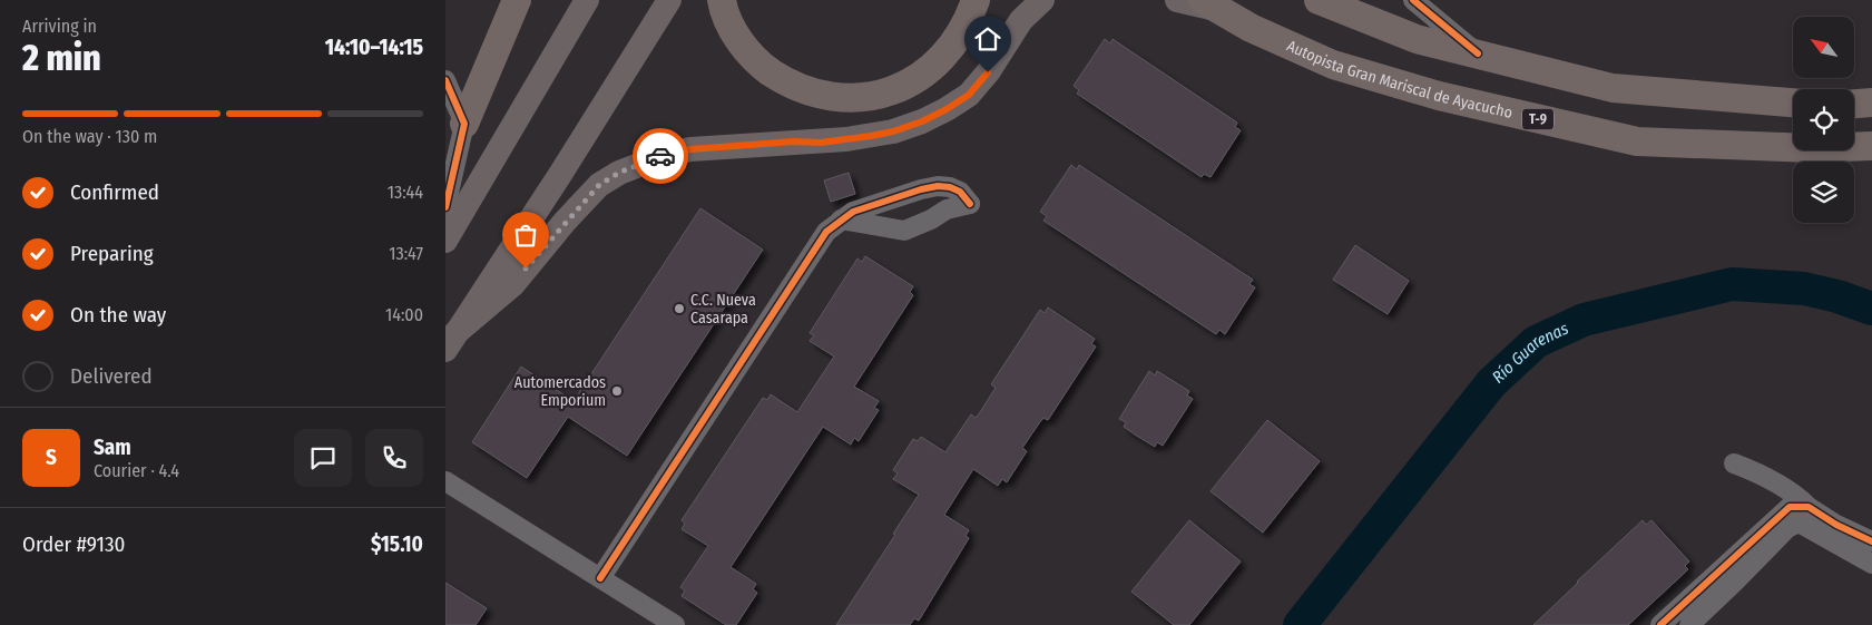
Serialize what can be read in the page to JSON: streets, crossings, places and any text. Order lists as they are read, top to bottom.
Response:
{
  "streets": {
    "highway": ["Autopista Gran Mariscal de Ayacucho", "T-9"]
  },
  "water": ["Río Guarenas"],
  "places": ["C.C. Nueva Casarapa", "Automercados Emporium"],
  "north": "top left",
  "page": {
    "heading": ["2 min", "Arriving in", "14:10–14:15"],
    "panel": [
      "Sam",
      "Courier · 4.4",
      "Order #9130",
      "$15.10"
    ],
    "bar": "On the way · 130 m",
    "list": [
      ["Confirmed", "13:44"],
      ["Preparing", "13:47"],
      ["On the way", "14:00"],
      "Delivered"
    ],
    "round": "S"
  }
}
